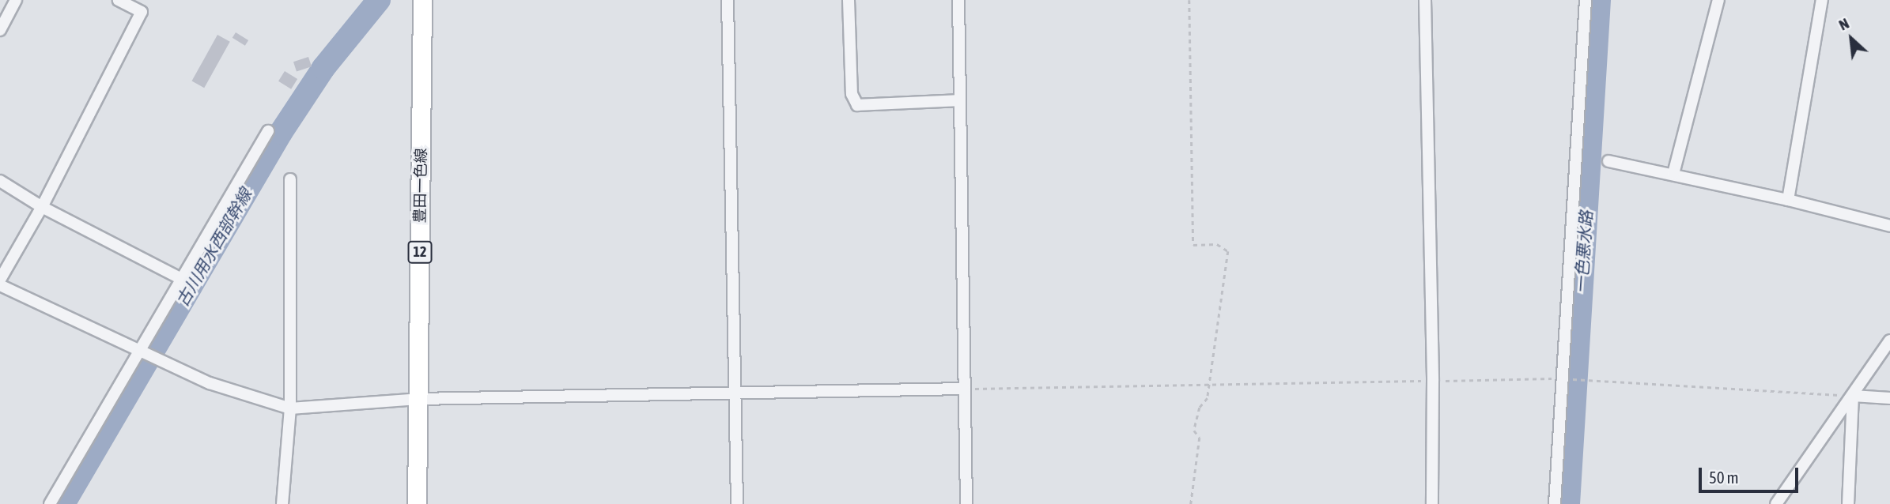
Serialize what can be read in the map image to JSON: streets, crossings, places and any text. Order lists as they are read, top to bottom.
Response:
{
  "streets": {
    "main road": ["豊田一色線", "12"]
  },
  "water": ["古川用水西部幹線", "一色悪水路"],
  "scale_bar": "50 m",
  "north": "top left"
}
